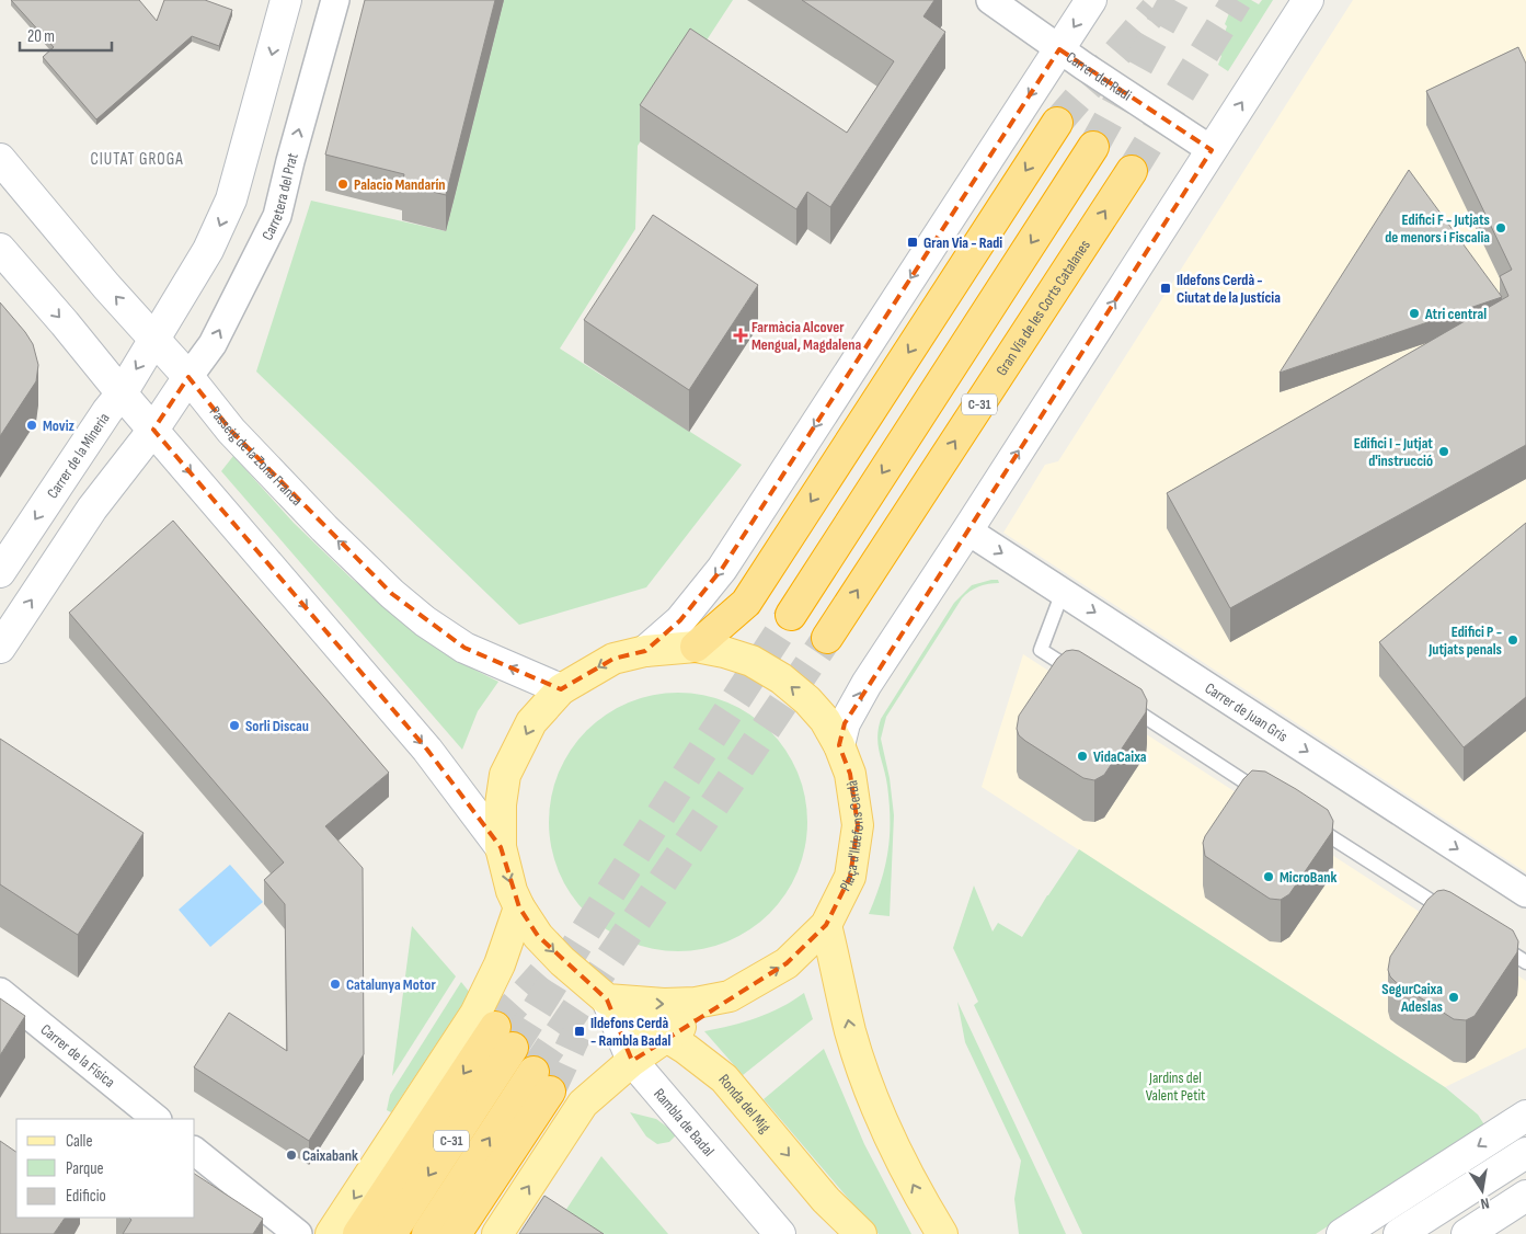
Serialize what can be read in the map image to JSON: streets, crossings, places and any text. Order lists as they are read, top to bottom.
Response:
{
  "streets": {
    "highway": ["Gran Via de les Corts Catalanes", "C-31"],
    "main road": [
      "Passeig de la Zona Franca",
      "Carrer de la Mineria",
      "Plaça d'Ildefons Cerdà",
      "Ronda del Mig",
      "Rambla de Badal"
    ],
    "street": [
      "Carrer del Radi",
      "Carretera del Prat",
      "Carrer de Juan Gris",
      "Carrer de la Física"
    ]
  },
  "crossings": [
    ["Carretera del Prat", "Passeig de la Zona Franca"],
    ["Passeig de la Zona Franca", "Carrer de la Mineria"],
    ["Passeig de la Zona Franca", "Plaça d'Ildefons Cerdà"],
    ["Plaça d'Ildefons Cerdà", "Ronda del Mig"],
    ["Plaça d'Ildefons Cerdà", "Rambla de Badal"],
    ["Ronda del Mig", "Rambla de Badal"]
  ],
  "one_way": ["Carretera del Prat", "Carrer de Juan Gris"],
  "districts": ["CIUTAT GROGA"],
  "parks": ["Jardins del Valent Petit"],
  "places": {
    "other": [
      "Palacio Mandarín",
      "Edifici F - Jutjats de menors i Fiscalia",
      "Atri central",
      "Moviz",
      "Edifici I - Jutjat d'instrucció",
      "Edifici P - Jutjats penals",
      "Sorli Discau",
      "VidaCaixa",
      "MicroBank",
      "Catalunya Motor",
      "SegurCaixa Adeslas",
      "Caixabank"
    ],
    "transit": ["Gran Via - Radi", "Ildefons Cerdà - Ciutat de la Justícia", "Ildefons Cerdà - Rambla Badal"],
    "health": ["Farmàcia Alcover Mengual, Magdalena"]
  },
  "legend": ["Calle", "Parque", "Edificio"],
  "scale_bar": "20 m",
  "north": "bottom"
}
